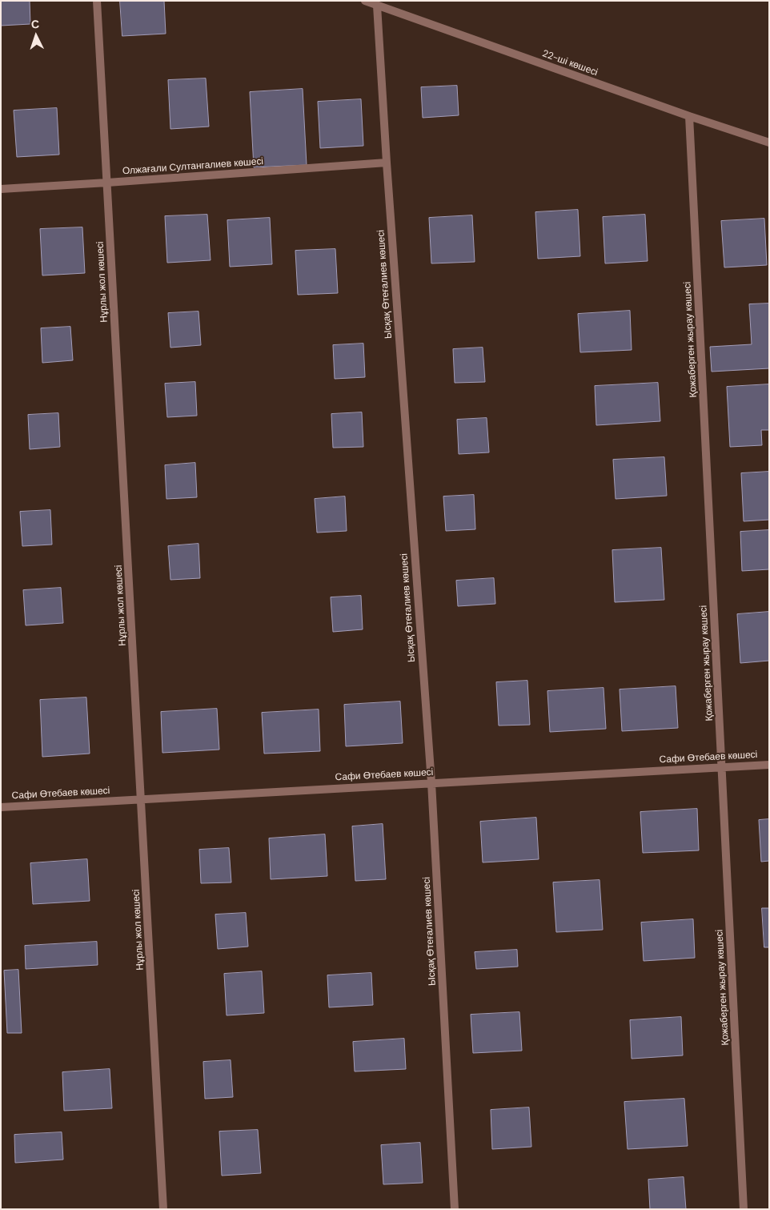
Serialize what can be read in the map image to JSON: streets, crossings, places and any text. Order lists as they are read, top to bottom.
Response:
{
  "streets": {
    "street": [
      "22-ші көшесі",
      "Олжағали Султангалиев көшесі",
      "Нұрлы жол көшесі",
      "Ысқақ Өтеғалиев көшесі",
      "Қожаберген жырау көшесі",
      "Сафи Өтебаев көшесі"
    ]
  },
  "crossings": [
    ["22-ші көшесі", "Ысқақ Өтеғалиев көшесі"],
    ["22-ші көшесі", "Қожаберген жырау көшесі"],
    ["Олжағали Султангалиев көшесі", "Нұрлы жол көшесі"],
    ["Олжағали Султангалиев көшесі", "Ысқақ Өтеғалиев көшесі"],
    ["Нұрлы жол көшесі", "Сафи Өтебаев көшесі"],
    ["Ысқақ Өтеғалиев көшесі", "Сафи Өтебаев көшесі"],
    ["Қожаберген жырау көшесі", "Сафи Өтебаев көшесі"]
  ],
  "north": "top"
}
